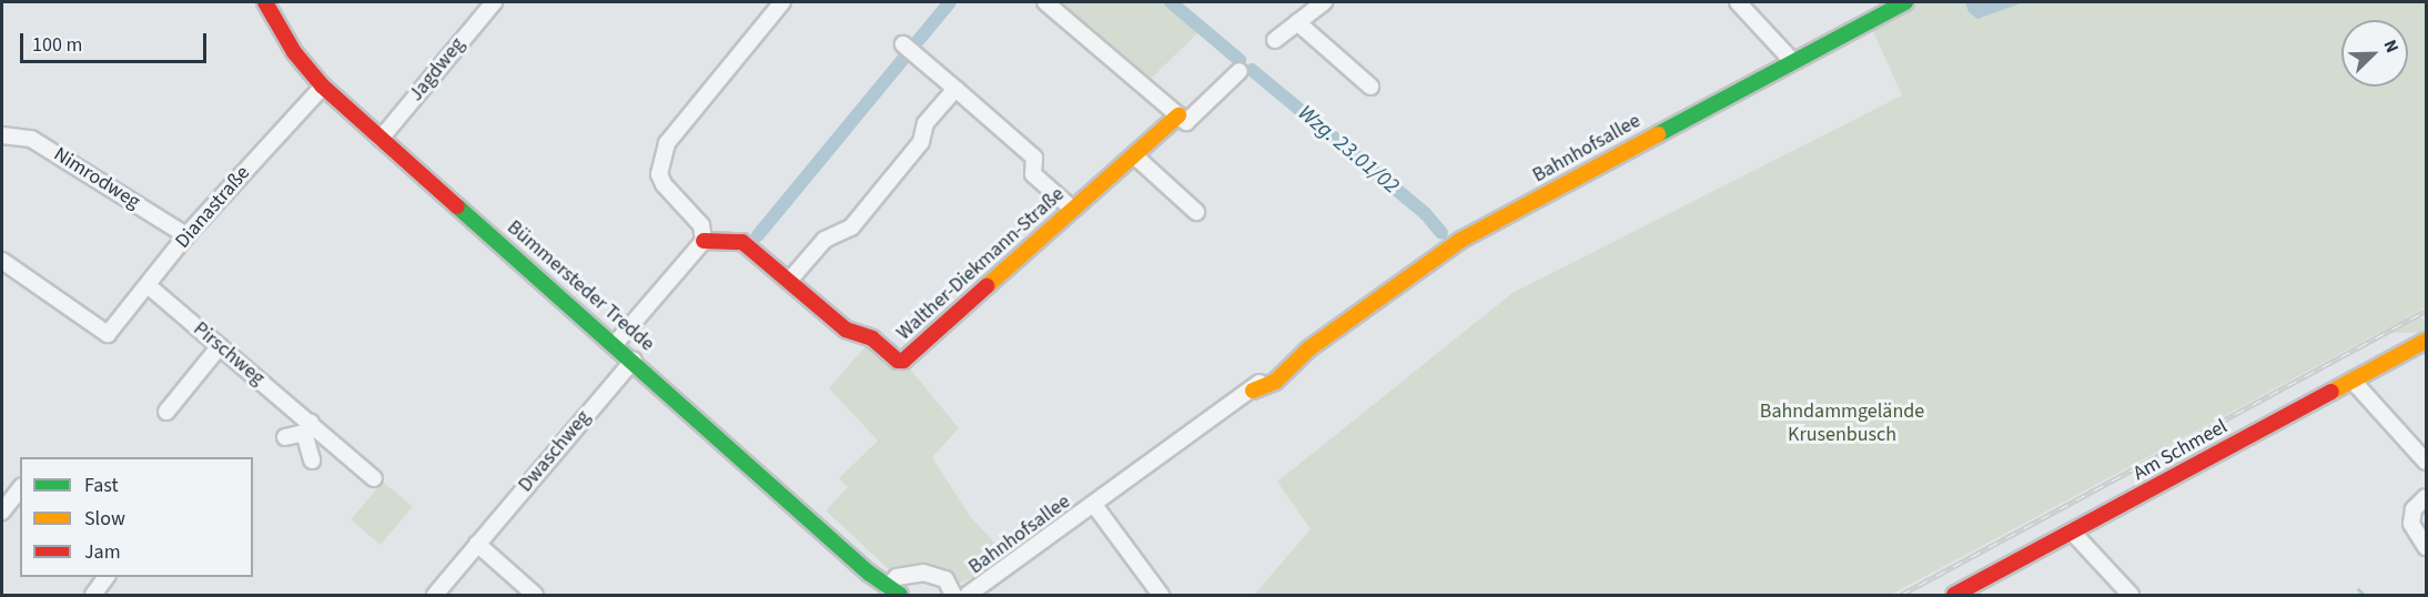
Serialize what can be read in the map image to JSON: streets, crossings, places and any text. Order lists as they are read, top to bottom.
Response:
{
  "streets": {
    "street": [
      "Jagdweg",
      "Bahnhofsallee",
      "Nimrodweg",
      "Dianastraße",
      "Walther-Diekmann-Straße",
      "Bümmersteder Tredde",
      "Pirschweg",
      "Am Schmeel",
      "Dwaschweg"
    ]
  },
  "crossings": [
    ["Jagdweg", "Bümmersteder Tredde"],
    ["Nimrodweg", "Dianastraße"],
    ["Dianastraße", "Bümmersteder Tredde"],
    ["Dianastraße", "Pirschweg"],
    ["Bümmersteder Tredde", "Dwaschweg"]
  ],
  "water": ["Wzg. 23.01/02"],
  "parks": ["Bahndammgelände Krusenbusch"],
  "legend": ["Fast", "Slow", "Jam"],
  "scale_bar": "100 m",
  "north": "top right"
}
